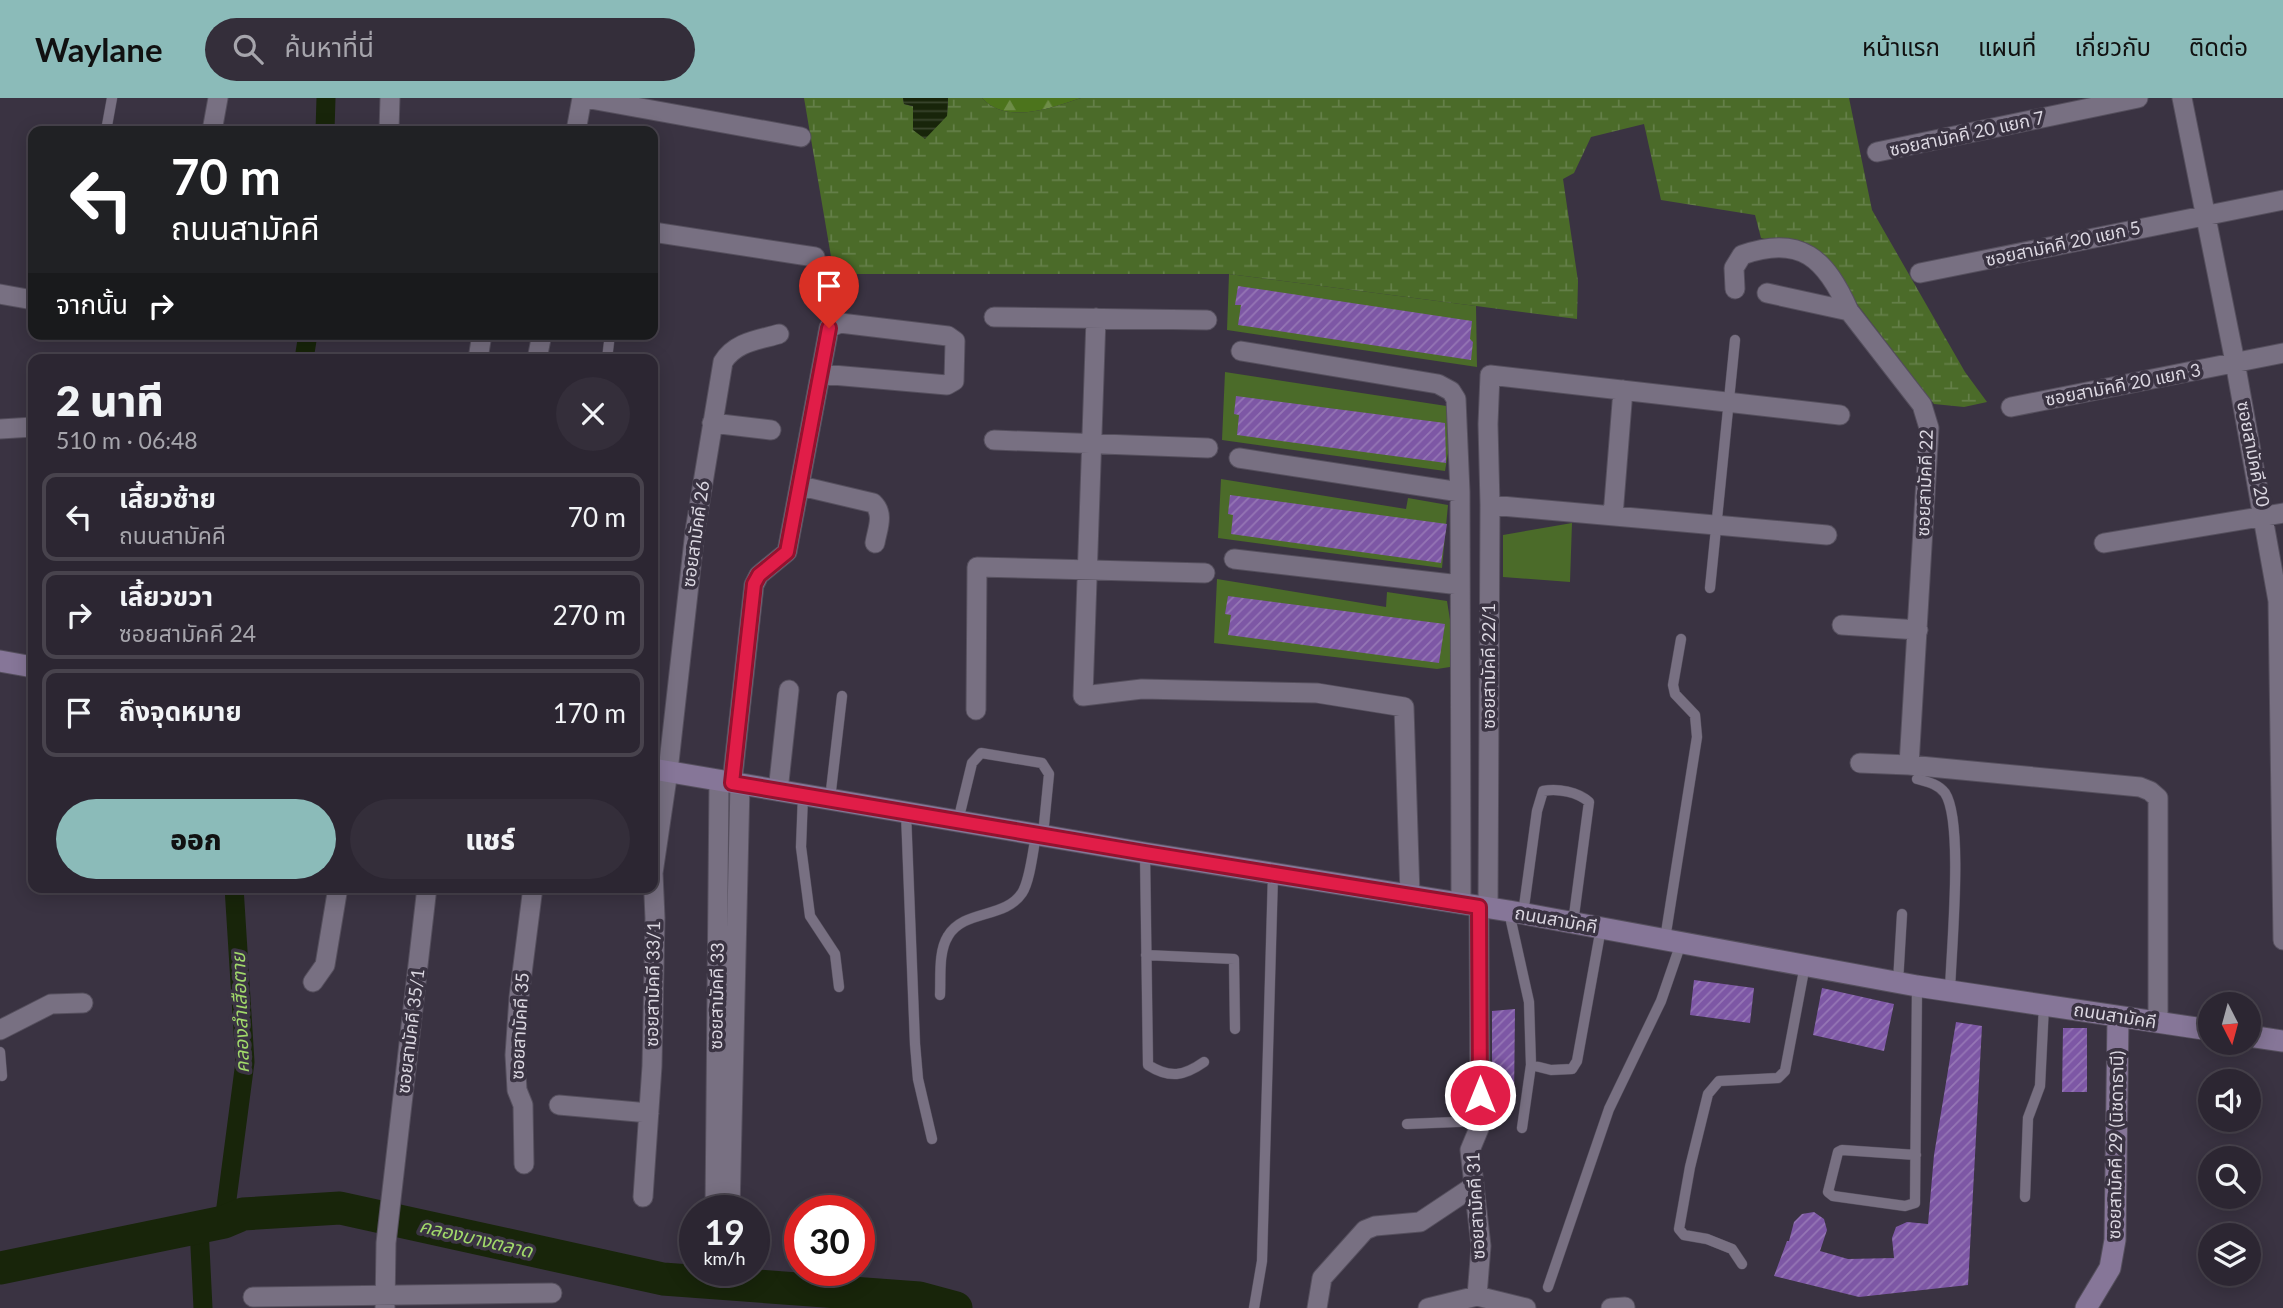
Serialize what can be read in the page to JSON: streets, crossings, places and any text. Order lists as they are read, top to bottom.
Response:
{
  "streets": {
    "main road": ["ถนนสามัคคี", "ซอยสามัคคี 29 (นิชดาธานี)"],
    "street": [
      "ซอยสามัคคี 20 แยก 7",
      "ซอยสามัคคี 20 แยก 5",
      "ซอยสามัคคี 20 แยก 3",
      "ซอยสามัคคี 20",
      "ซอยสามัคคี 22",
      "ซอยสามัคคี 26",
      "ซอยสามัคคี 22/1",
      "ซอยสามัคคี 33/1",
      "ซอยสามัคคี 33",
      "ซอยสามัคคี 35",
      "ซอยสามัคคี 35/1",
      "ซอยสามัคคี 31"
    ]
  },
  "crossings": [
    ["ซอยสามัคคี 20 แยก 5", "ซอยสามัคคี 20"],
    ["ซอยสามัคคี 20 แยก 3", "ซอยสามัคคี 20"],
    ["ซอยสามัคคี 26", "ถนนสามัคคี"],
    ["ซอยสามัคคี 26", "ซอยสามัคคี 33/1"],
    ["ซอยสามัคคี 22/1", "ถนนสามัคคี"],
    ["ซอยสามัคคี 22/1", "ซอยสามัคคี 31"],
    ["ถนนสามัคคี", "ซอยสามัคคี 33/1"],
    ["ถนนสามัคคี", "ซอยสามัคคี 33"],
    ["ถนนสามัคคี", "ซอยสามัคคี 29 (นิชดาธานี)"],
    ["ถนนสามัคคี", "ซอยสามัคคี 31"]
  ],
  "water": ["คลองลำเสือตาย", "คลองบางตลาด"],
  "north": "bottom",
  "page": {
    "header": "Waylane",
    "search": "ค้นหาที่นี่",
    "nav": [
      "หน้าแรก",
      "แผนที่",
      "เกี่ยวกับ",
      "ติดต่อ"
    ],
    "turn": ["70 m", "ถนนสามัคคี"],
    "then": "จากนั้น",
    "heading": ["2 นาที", "510 m · 06:48"],
    "list": [
      {
        "name": "เลี้ยวซ้าย",
        "note": "ถนนสามัคคี",
        "value": "70 m"
      },
      {
        "name": "เลี้ยวขวา",
        "note": "ซอยสามัคคี 24",
        "value": "270 m"
      },
      {
        "name": "ถึงจุดหมาย",
        "value": "170 m"
      }
    ],
    "buttons": ["ออก", "แชร์"],
    "speed": "19 km/h",
    "limit": "30"
  }
}
